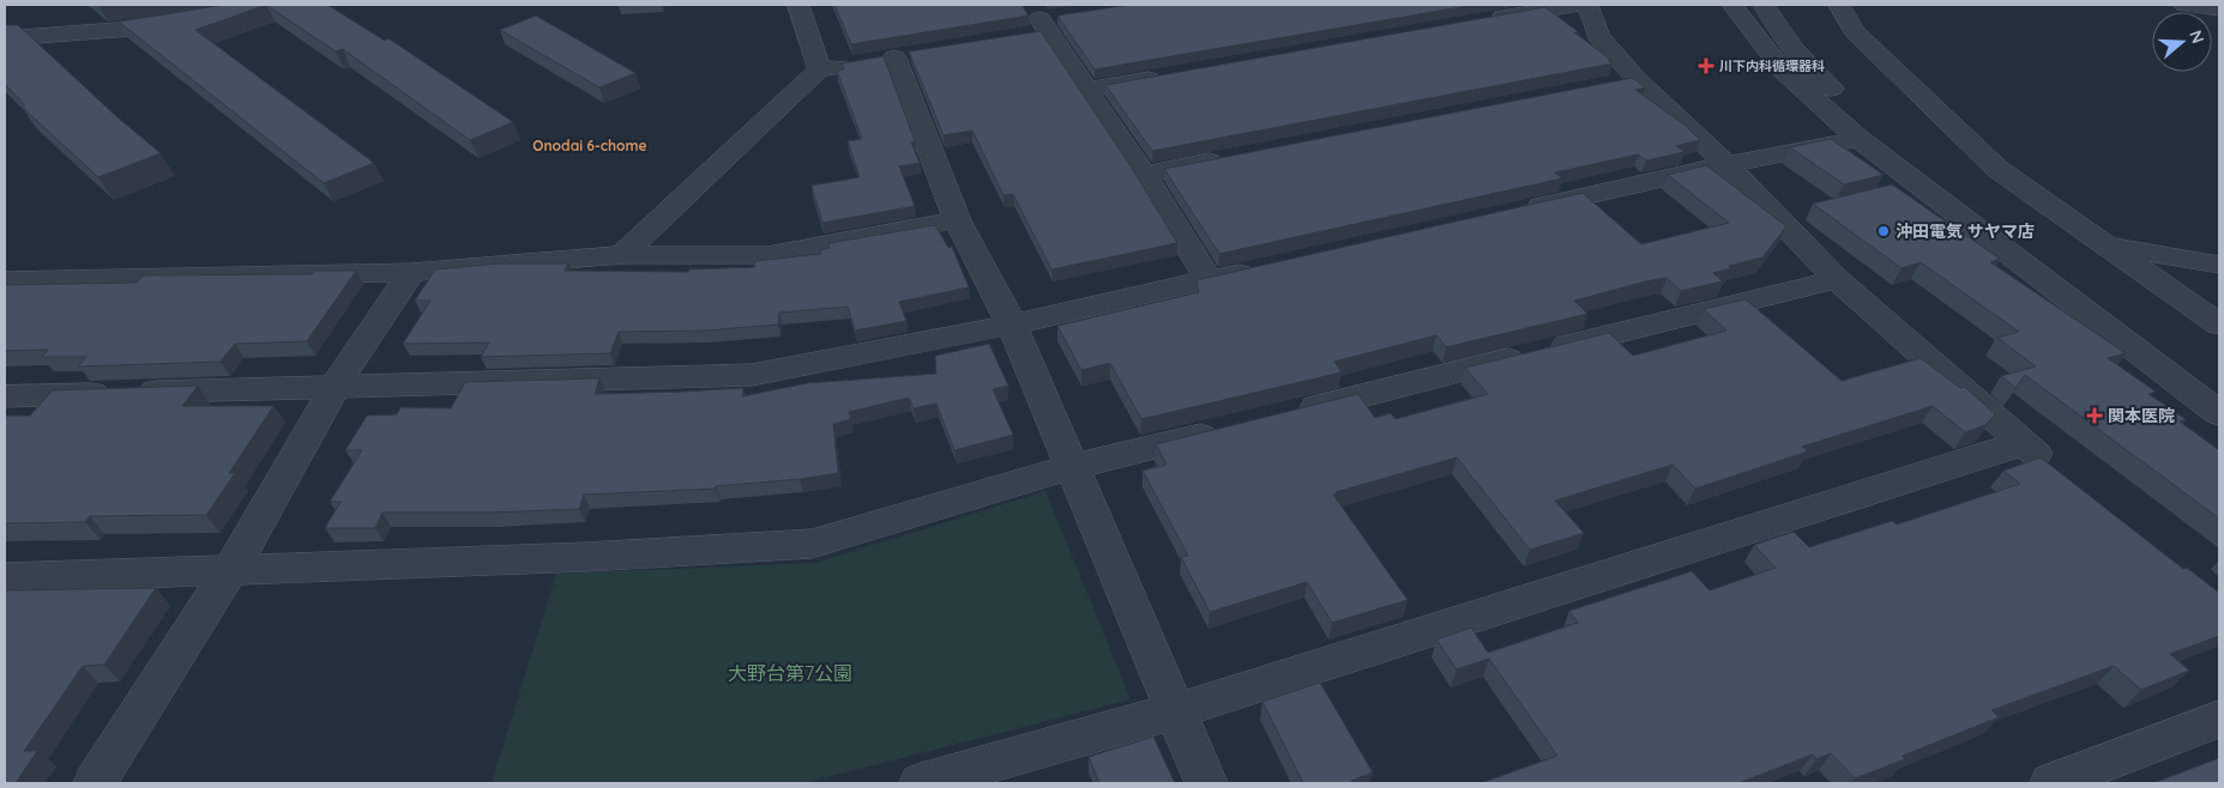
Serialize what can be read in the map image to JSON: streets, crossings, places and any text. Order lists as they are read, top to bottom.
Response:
{
  "districts": ["Onodai 6-chome"],
  "parks": ["大野台第7公園"],
  "places": {
    "health": ["川下内科循環器科", "関本医院"],
    "other": ["沖田電気 サヤマ店"]
  },
  "north": "right"
}
